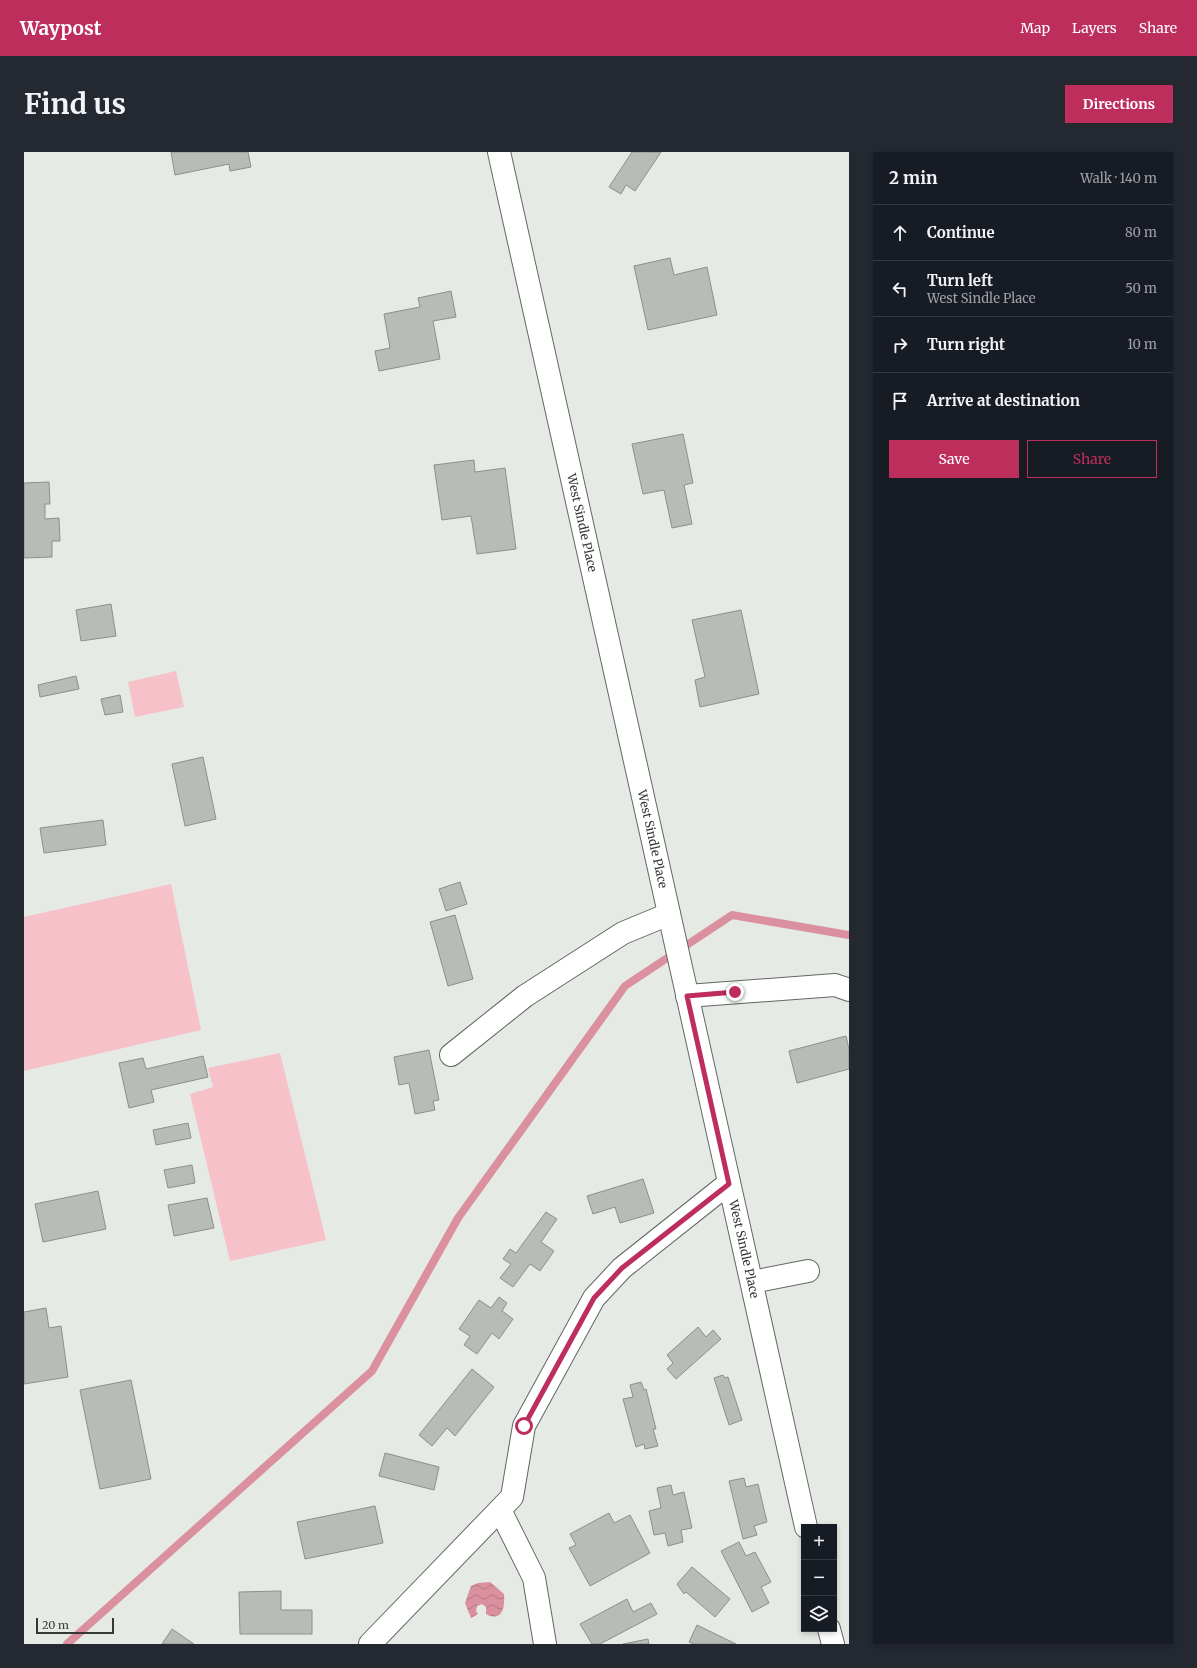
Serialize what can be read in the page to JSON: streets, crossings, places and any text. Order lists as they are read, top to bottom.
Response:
{
  "streets": {
    "street": ["West Sindle Place"]
  },
  "scale_bar": "20 m",
  "page": {
    "header": "Waypost",
    "nav": ["Map", "Layers", "Share"],
    "buttons": [
      "Directions",
      ["Save", "Share"]
    ],
    "title": "Find us",
    "heading": ["2 min", "Walk · 140 m"],
    "list": [
      ["Continue", "80 m"],
      ["Turn left", "West Sindle Place", "50 m"],
      ["Turn right", "10 m"],
      "Arrive at destination"
    ],
    "map_buttons": ["+", "−"],
    "scale": "20 m"
  }
}
